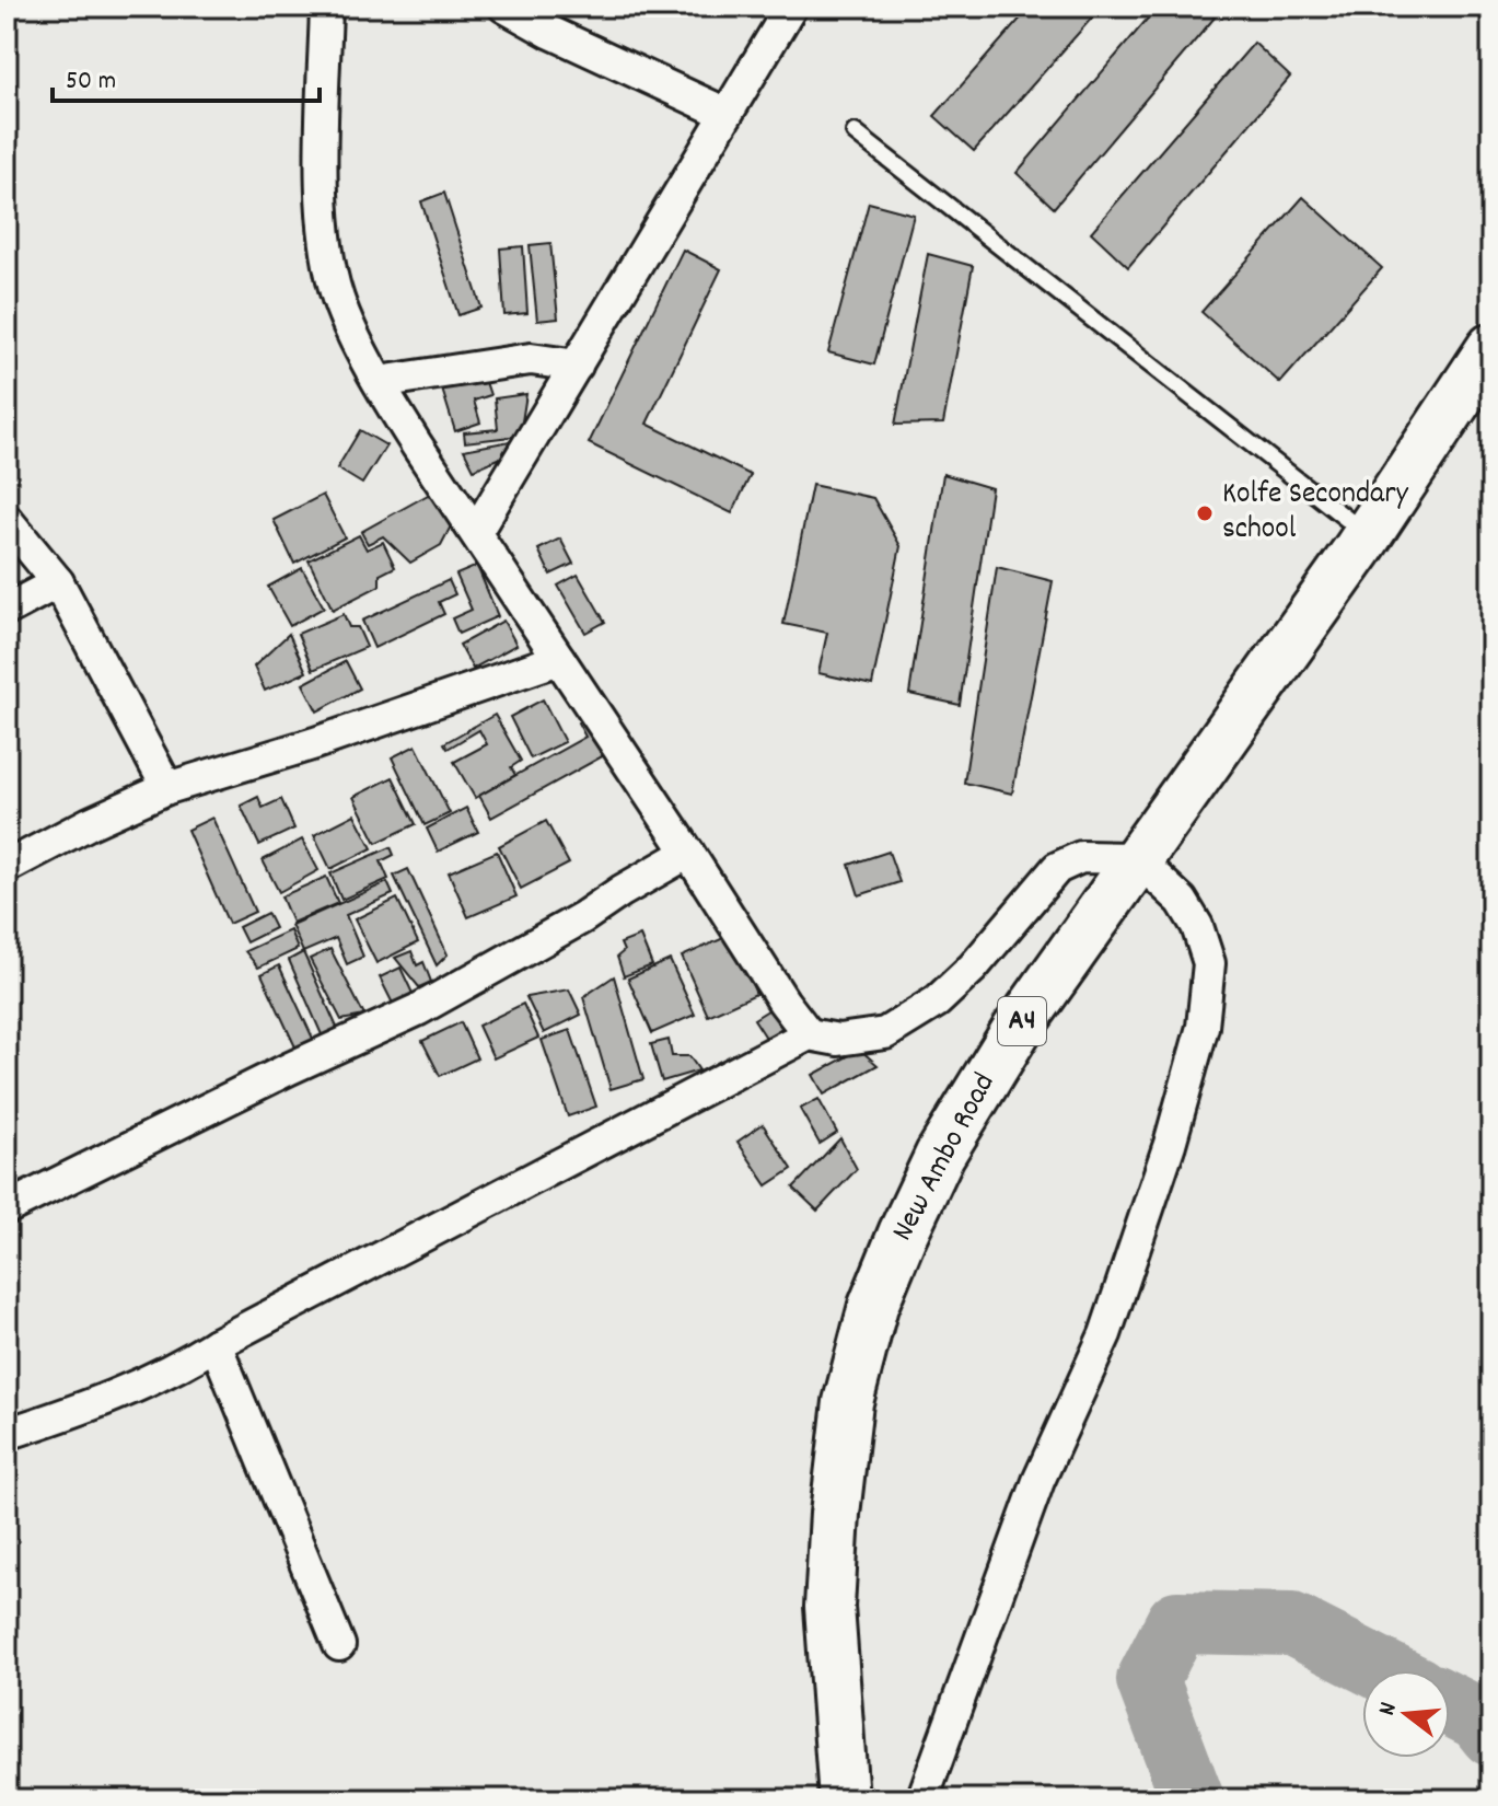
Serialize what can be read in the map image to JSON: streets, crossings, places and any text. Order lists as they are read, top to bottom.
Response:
{
  "streets": {
    "main road": ["A4", "New Ambo Road"]
  },
  "places": ["Kolfe Secondary school"],
  "scale_bar": "50 m",
  "north": "left"
}
